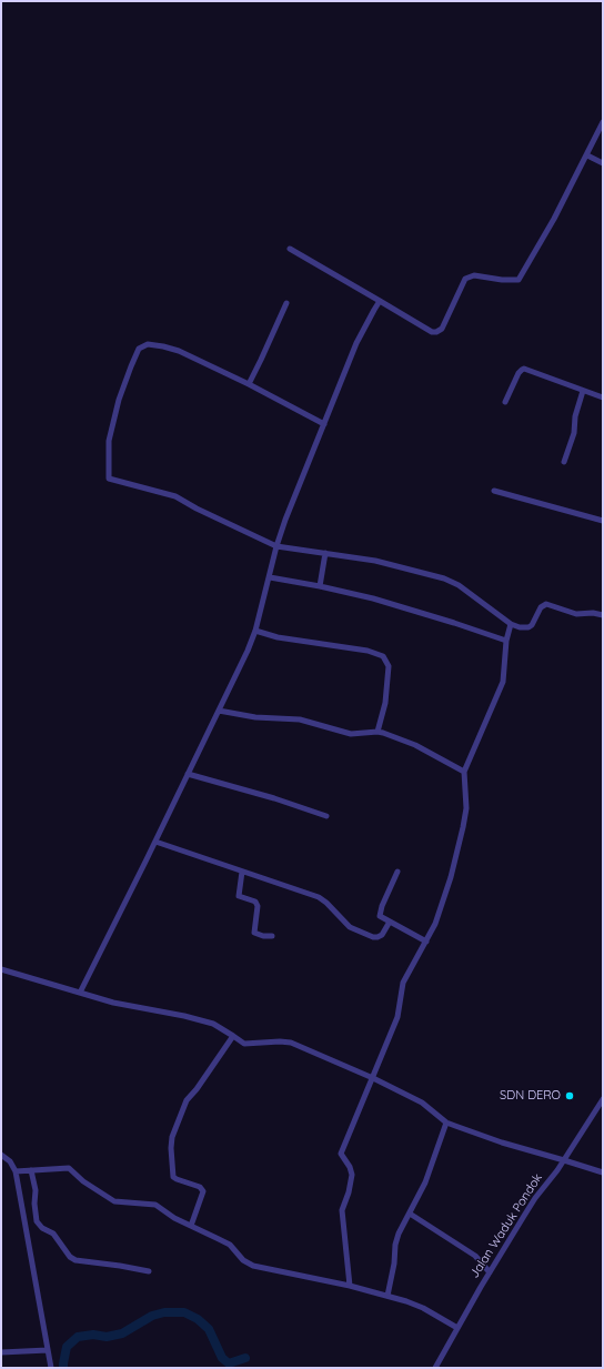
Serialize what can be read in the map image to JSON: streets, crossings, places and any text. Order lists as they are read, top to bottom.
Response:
{
  "streets": {
    "street": ["Jalan Waduk Pondok"]
  },
  "places": ["SDN DERO"]
}
